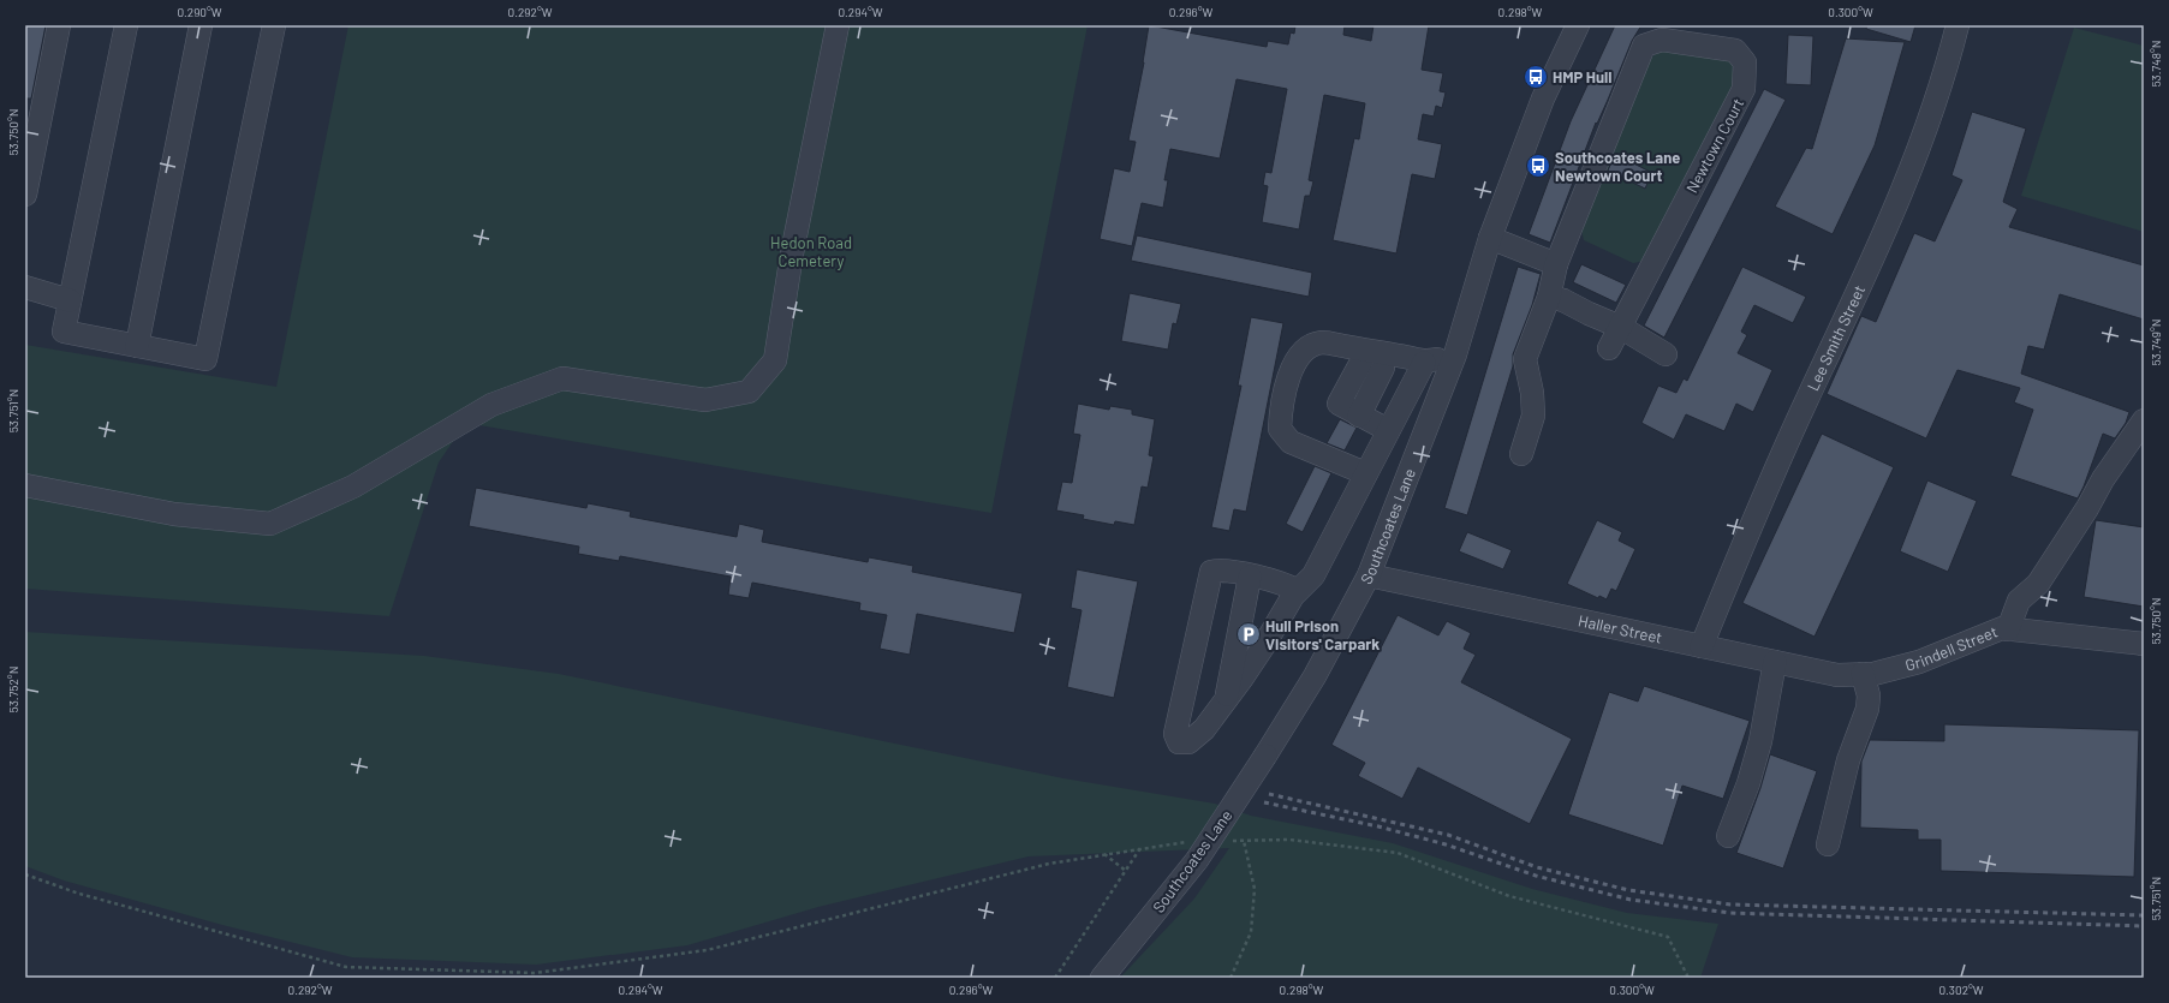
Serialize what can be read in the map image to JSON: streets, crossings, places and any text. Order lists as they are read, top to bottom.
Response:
{
  "streets": {
    "street": [
      "Newtown Court",
      "Lee Smith Street",
      "Southcoates Lane",
      "Haller Street",
      "Grindell Street"
    ]
  },
  "crossings": [
    ["Lee Smith Street", "Haller Street"],
    ["Southcoates Lane", "Haller Street"],
    ["Haller Street", "Grindell Street"]
  ],
  "parks": ["Hedon Road Cemetery"],
  "places": {
    "bus stop": ["HMP Hull", "Southcoates Lane Newtown Court"],
    "parking": ["Hull Prison Visitors' Carpark"]
  },
  "coordinates": [
    "0.290°W",
    "0.292°W",
    "0.294°W",
    "0.296°W",
    "0.298°W",
    "0.300°W",
    "53.748°N",
    "53.750°N",
    "53.749°N",
    "53.751°N",
    "53.752°N",
    "0.302°W"
  ]
}
